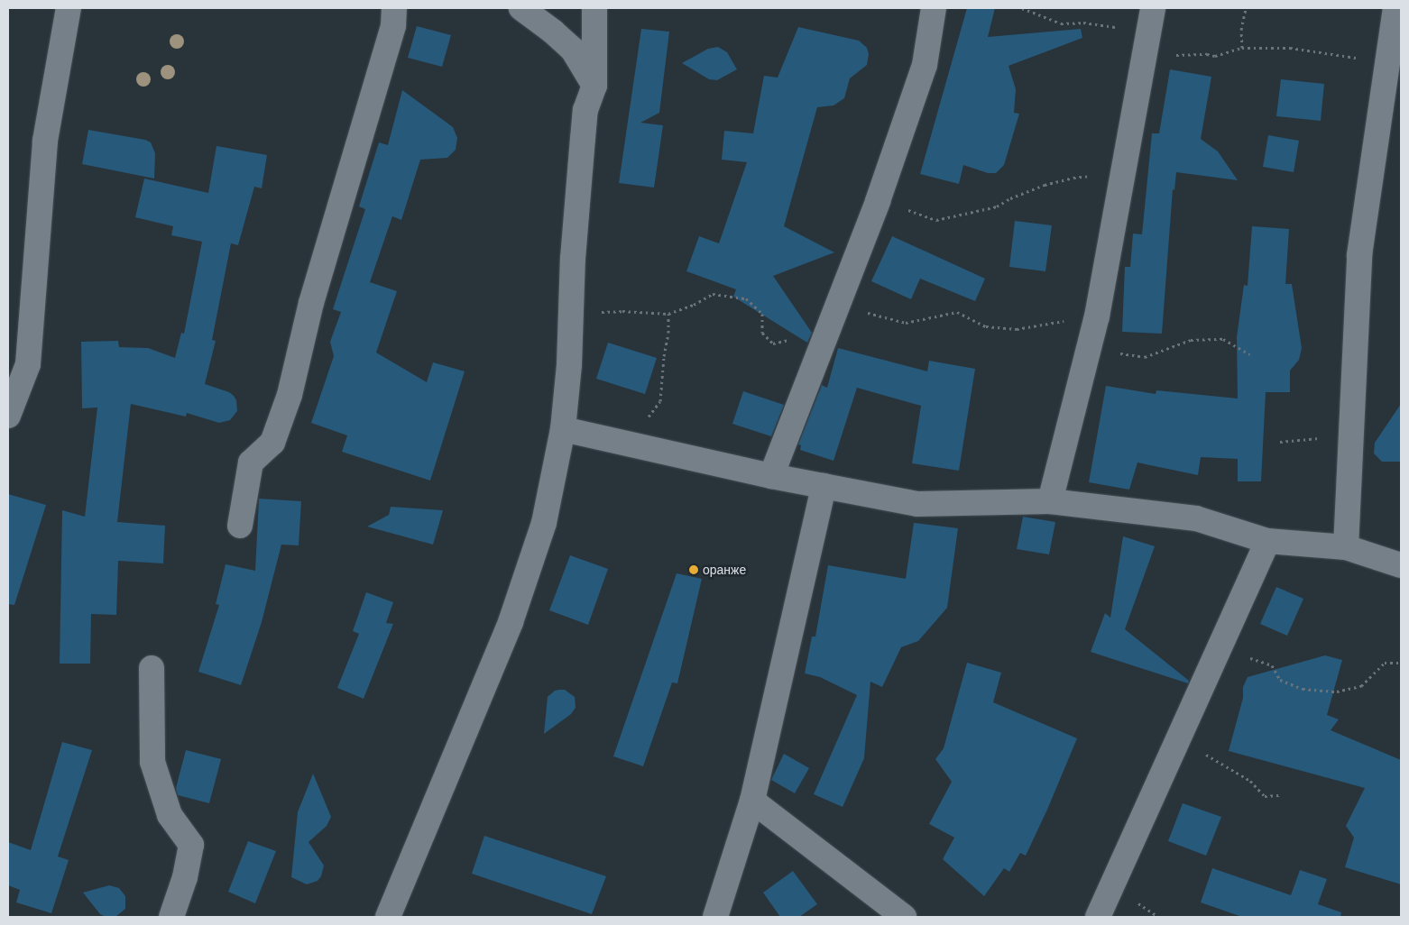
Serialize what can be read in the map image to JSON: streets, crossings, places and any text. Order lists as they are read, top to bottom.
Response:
{
  "places": ["оранже"]
}
